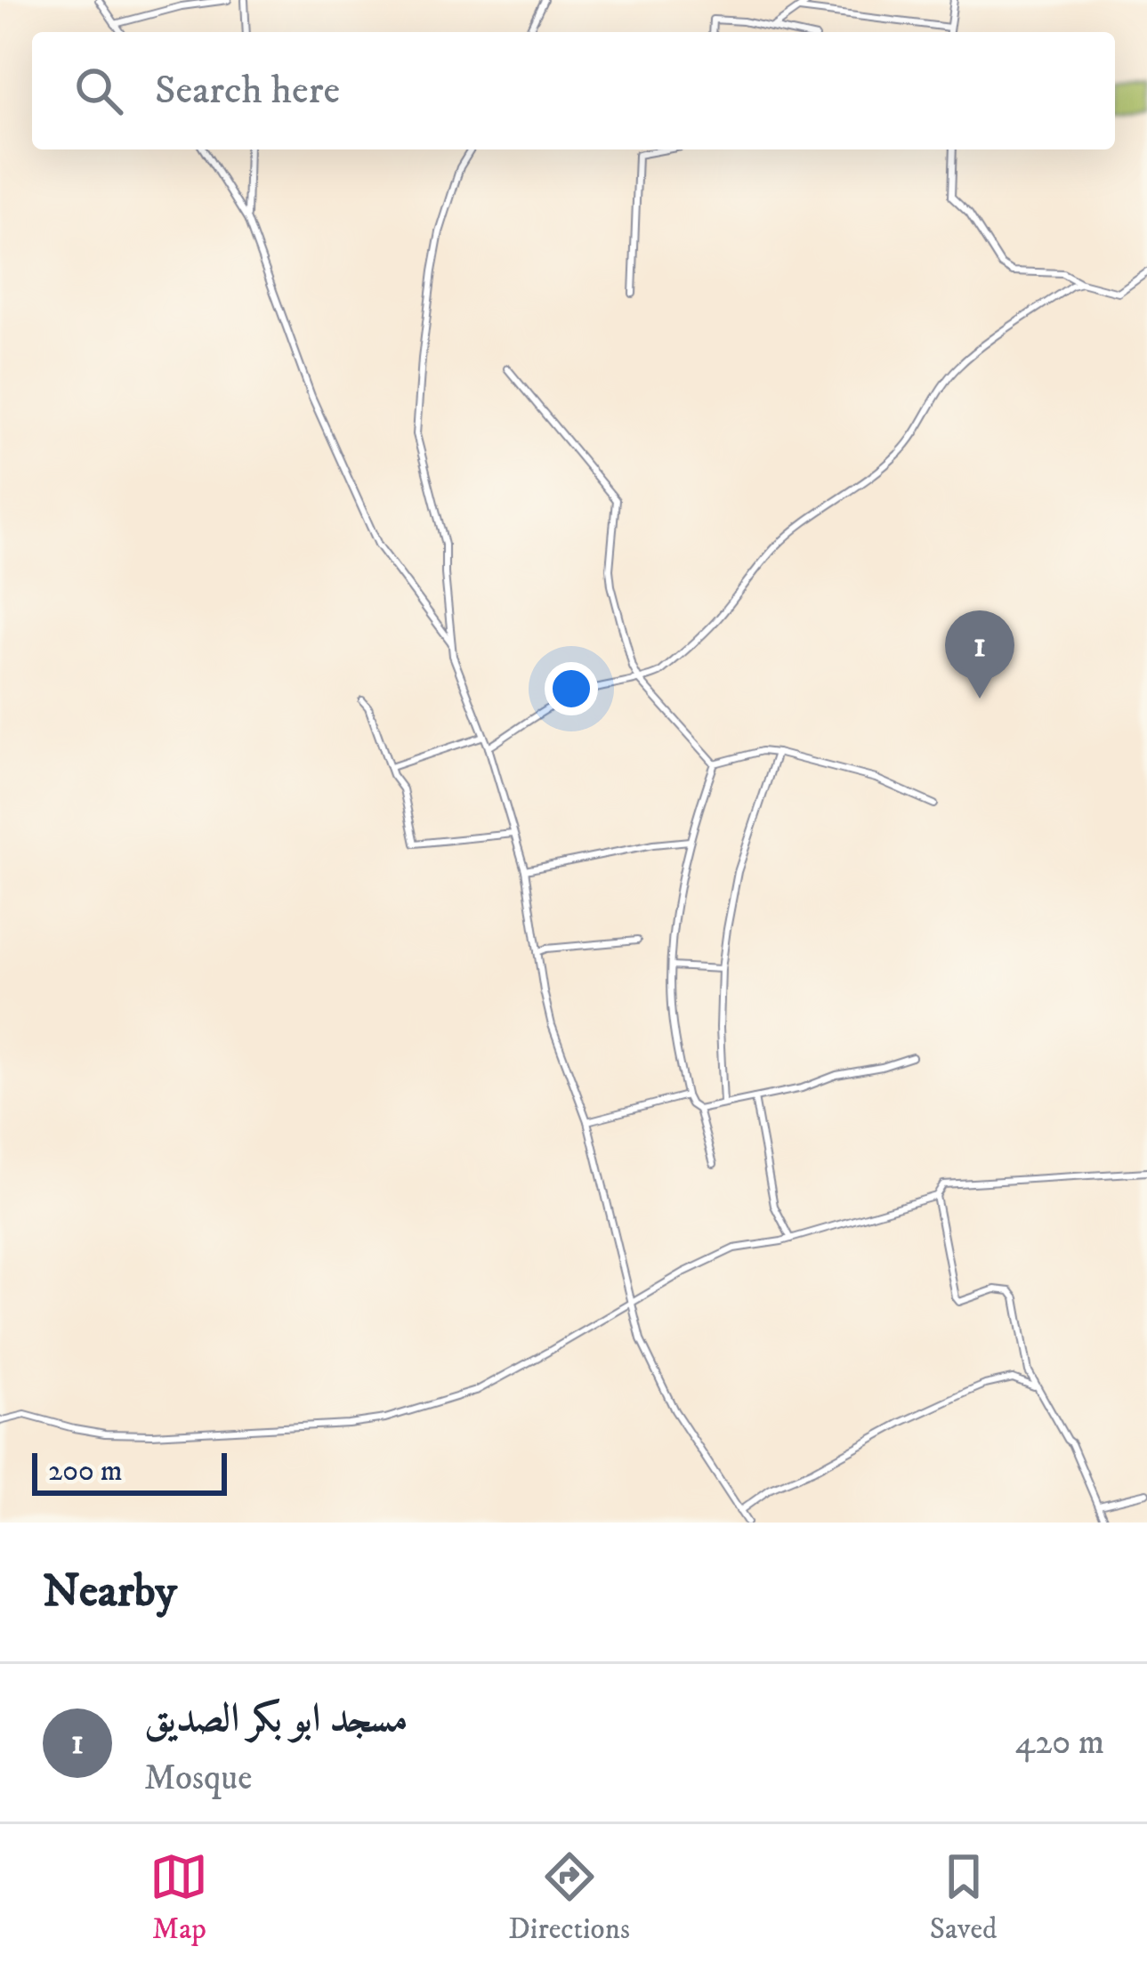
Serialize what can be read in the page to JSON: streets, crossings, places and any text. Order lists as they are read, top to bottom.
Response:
{
  "scale_bar": "200 m",
  "page": {
    "search": "Search here",
    "pins": "1",
    "scale": "200 m",
    "heading": "Nearby",
    "list": [
      {
        "mark": "1",
        "name": "مسجد ابو بكر الصديق",
        "note": "Mosque",
        "value": "420 m"
      }
    ],
    "nav": ["Map", "Directions", "Saved"]
  }
}
